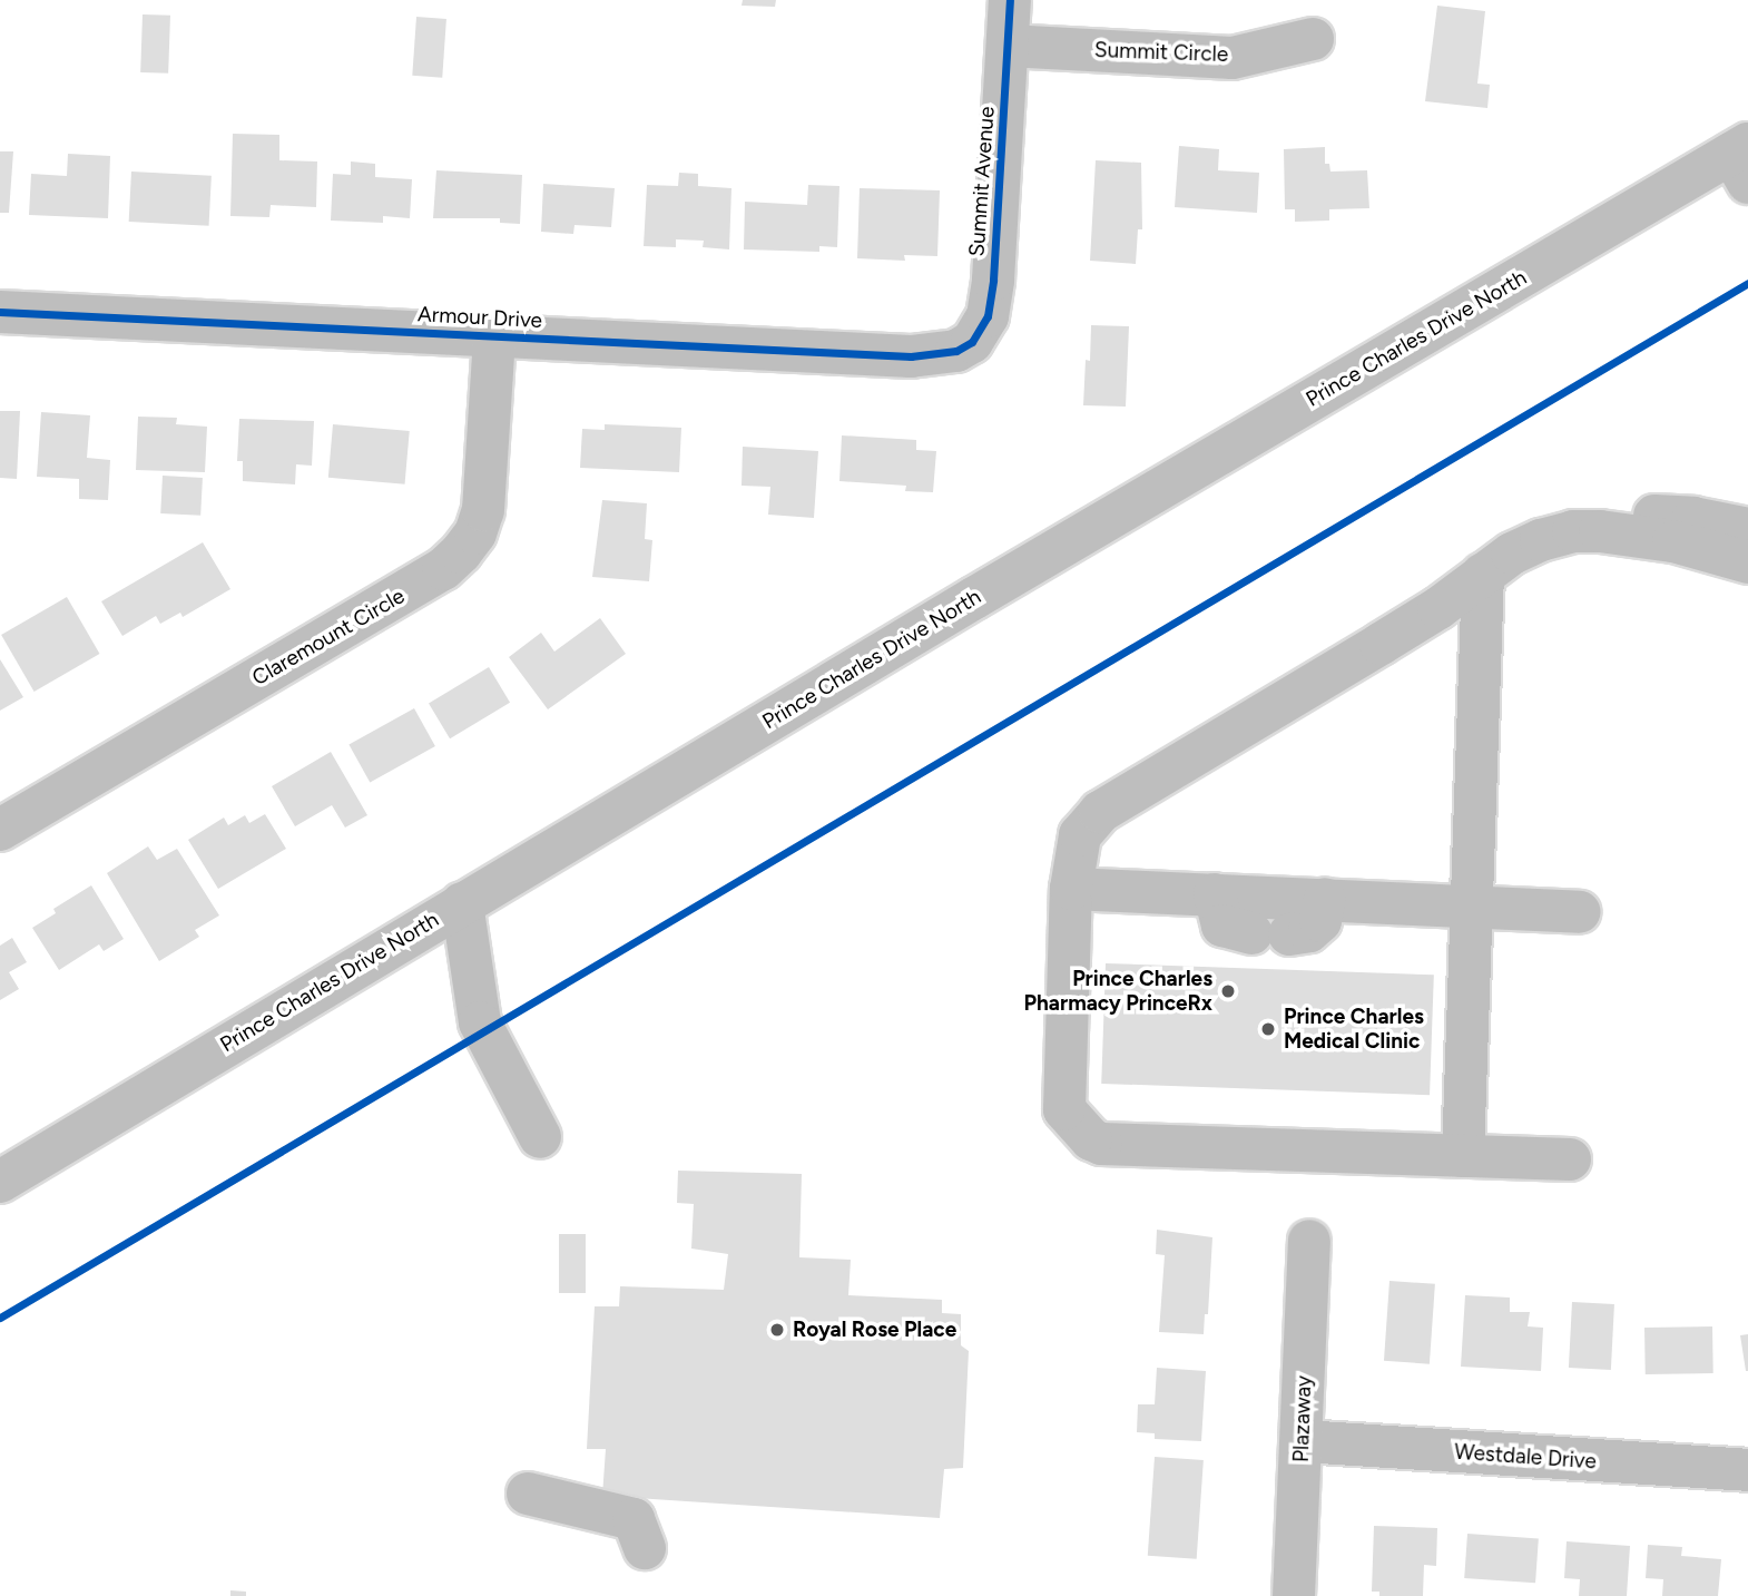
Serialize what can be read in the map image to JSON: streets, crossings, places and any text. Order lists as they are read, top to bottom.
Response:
{
  "streets": {
    "street": [
      "Summit Circle",
      "Summit Avenue",
      "Armour Drive",
      "Prince Charles Drive North",
      "Claremount Circle",
      "Plazaway",
      "Westdale Drive"
    ]
  },
  "crossings": [
    ["Summit Circle", "Summit Avenue"],
    ["Summit Avenue", "Armour Drive"],
    ["Armour Drive", "Claremount Circle"],
    ["Plazaway", "Westdale Drive"]
  ],
  "places": ["Prince Charles Pharmacy PrinceRx", "Prince Charles Medical Clinic", "Royal Rose Place"]
}
